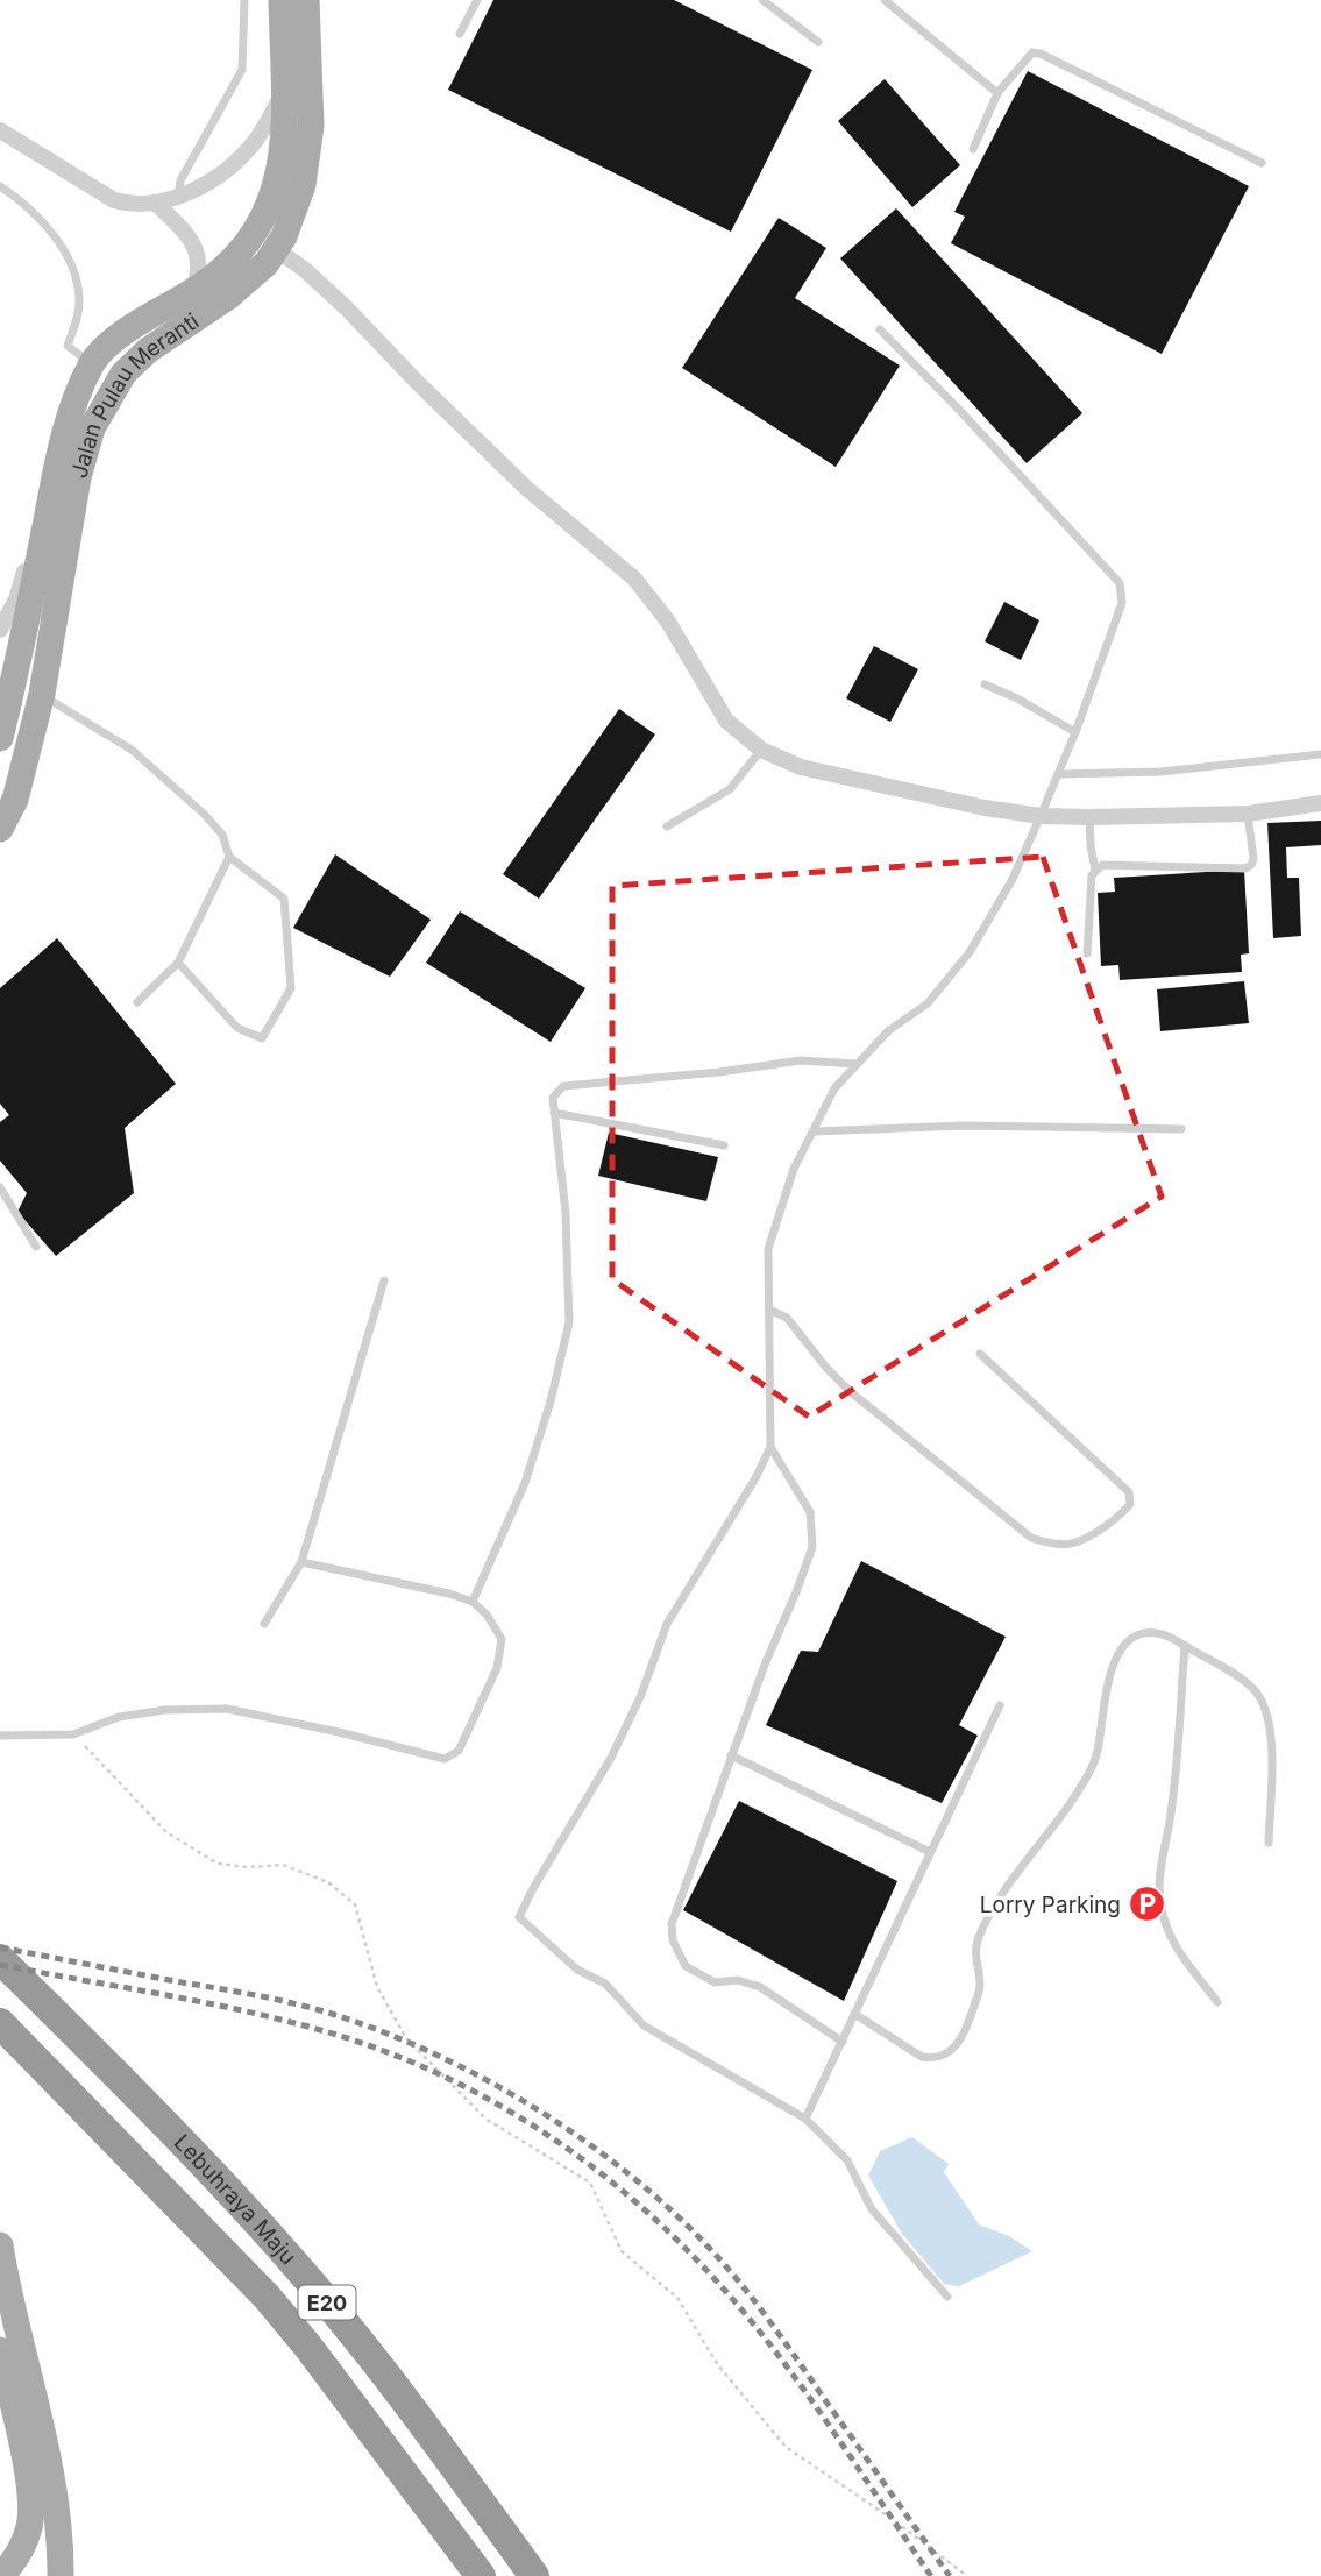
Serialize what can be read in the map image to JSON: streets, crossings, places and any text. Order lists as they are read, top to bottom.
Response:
{
  "streets": {
    "highway": ["Lebuhraya Maju", "E20"],
    "main road": ["Jalan Pulau Meranti"]
  },
  "places": {
    "parking": ["Lorry Parking"]
  }
}
